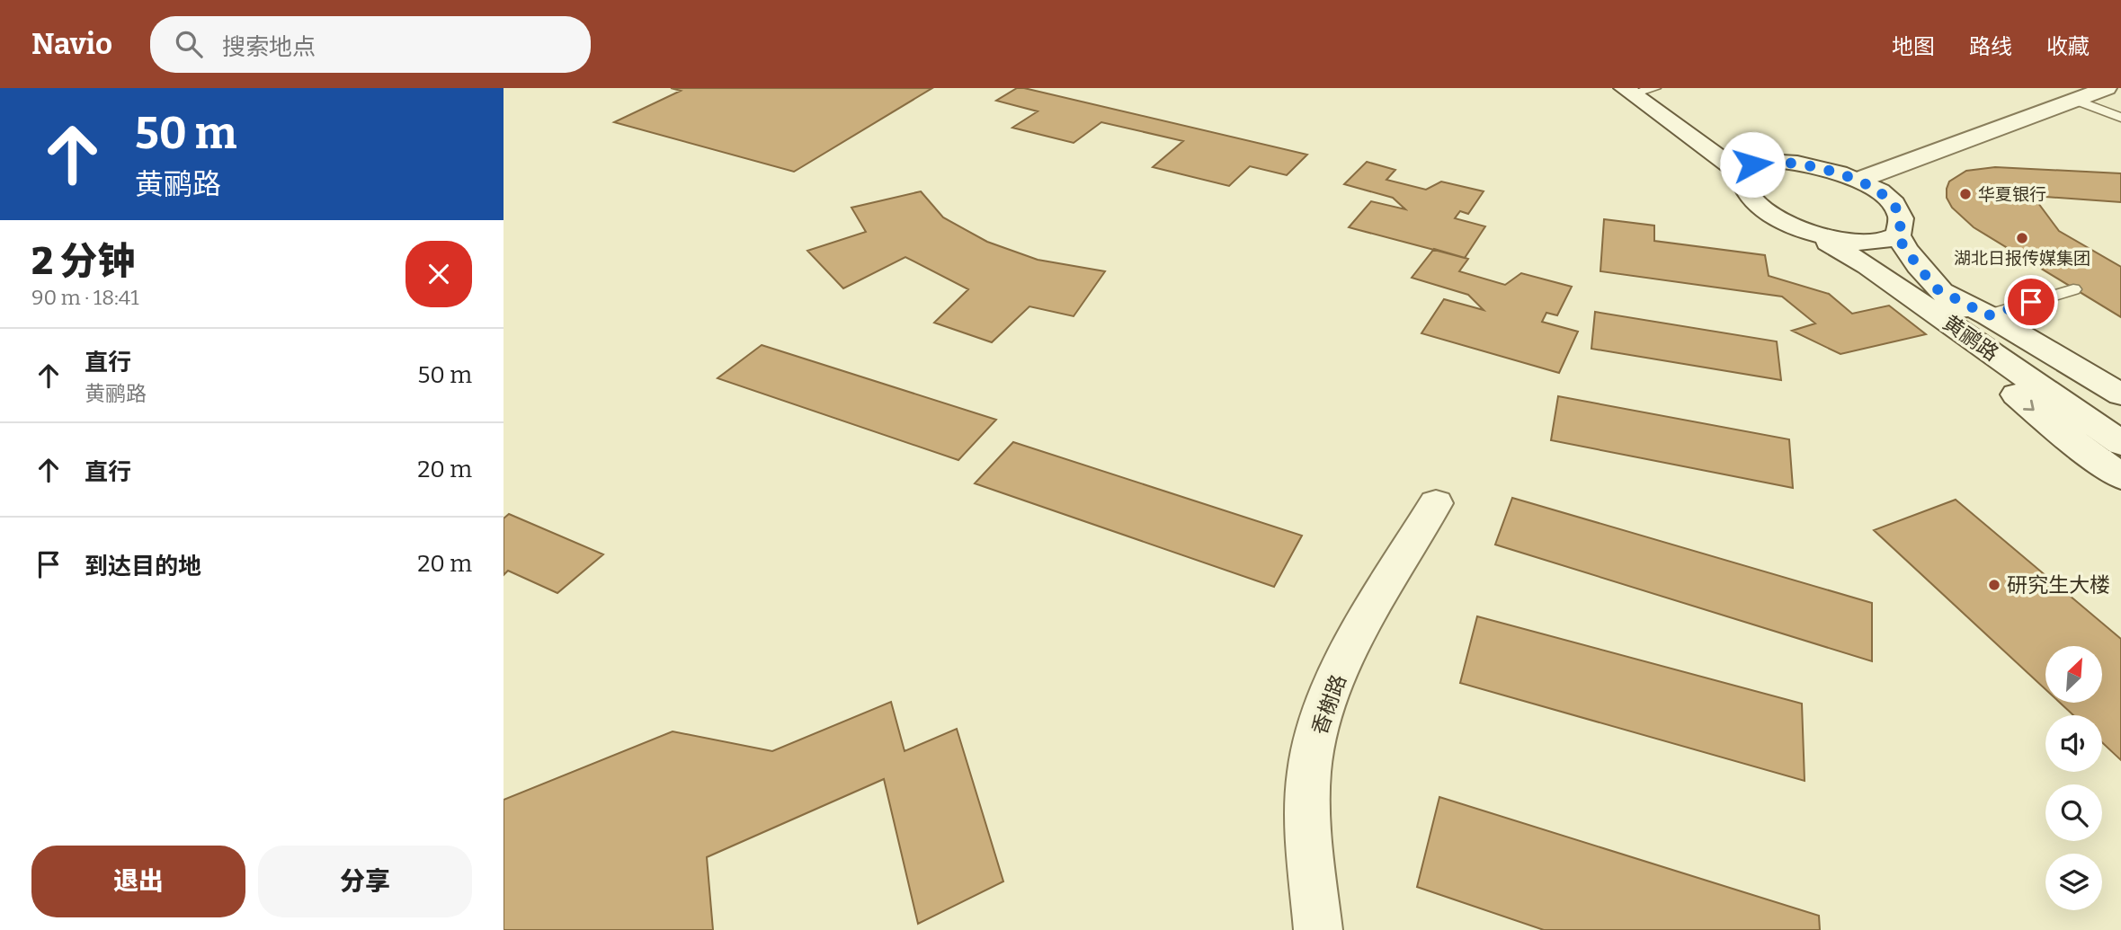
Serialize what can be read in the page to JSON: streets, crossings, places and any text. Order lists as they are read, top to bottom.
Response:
{
  "streets": {
    "street": ["黄鹂路", "香榭路"]
  },
  "places": ["华夏银行", "湖北日报传媒集团", "研究生大楼"],
  "north": "top right",
  "page": {
    "header": "Navio",
    "search": "搜索地点",
    "nav": ["地图", "路线", "收藏"],
    "turn": ["50 m", "黄鹂路"],
    "heading": ["2 分钟", "90 m · 18:41"],
    "list": [
      {
        "name": "直行",
        "note": "黄鹂路",
        "value": "50 m"
      },
      {
        "name": "直行",
        "value": "20 m"
      },
      {
        "name": "到达目的地",
        "value": "20 m"
      }
    ],
    "buttons": ["退出", "分享"]
  }
}
